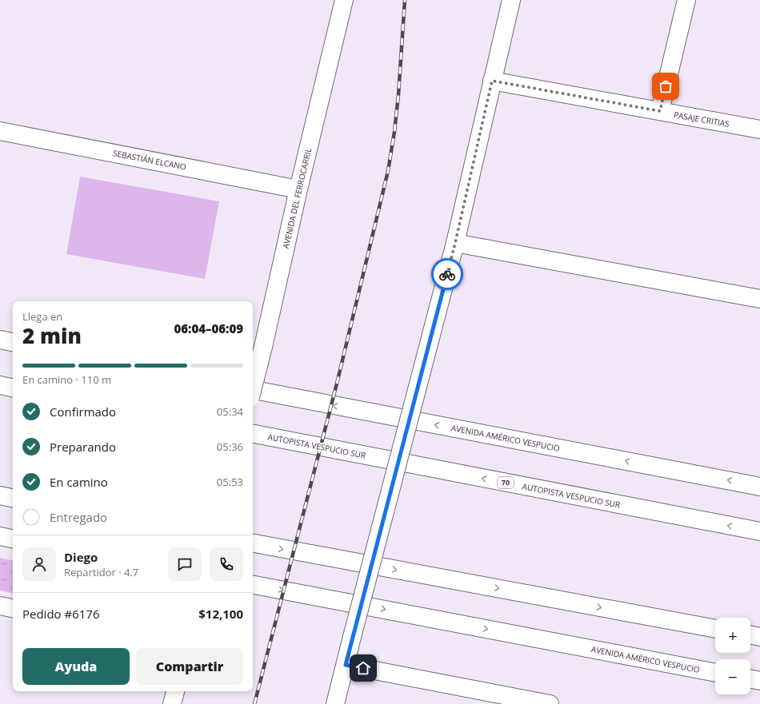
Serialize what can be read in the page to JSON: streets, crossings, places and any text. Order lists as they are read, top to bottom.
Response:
{
  "streets": {
    "main road": [
      "PASAJE CRITIAS",
      "SEBASTIÁN ELCANO",
      "AVENIDA DEL FERROCARRIL",
      "AVENIDA AMÉRICO VESPUCIO",
      "AUTOPISTA VESPUCIO SUR",
      "70"
    ]
  },
  "crossings": [
    ["SEBASTIÁN ELCANO", "AVENIDA DEL FERROCARRIL"]
  ],
  "page": {
    "heading": ["2 min", "Llega en", "06:04–06:09"],
    "panel": [
      "Diego",
      "Repartidor · 4.7",
      "Pedido #6176",
      "$12,100"
    ],
    "bar": "En camino · 110 m",
    "list": [
      ["Confirmado", "05:34"],
      ["Preparando", "05:36"],
      ["En camino", "05:53"],
      "Entregado"
    ],
    "map_buttons": ["+", "−"],
    "buttons": ["Ayuda", "Compartir"]
  }
}
